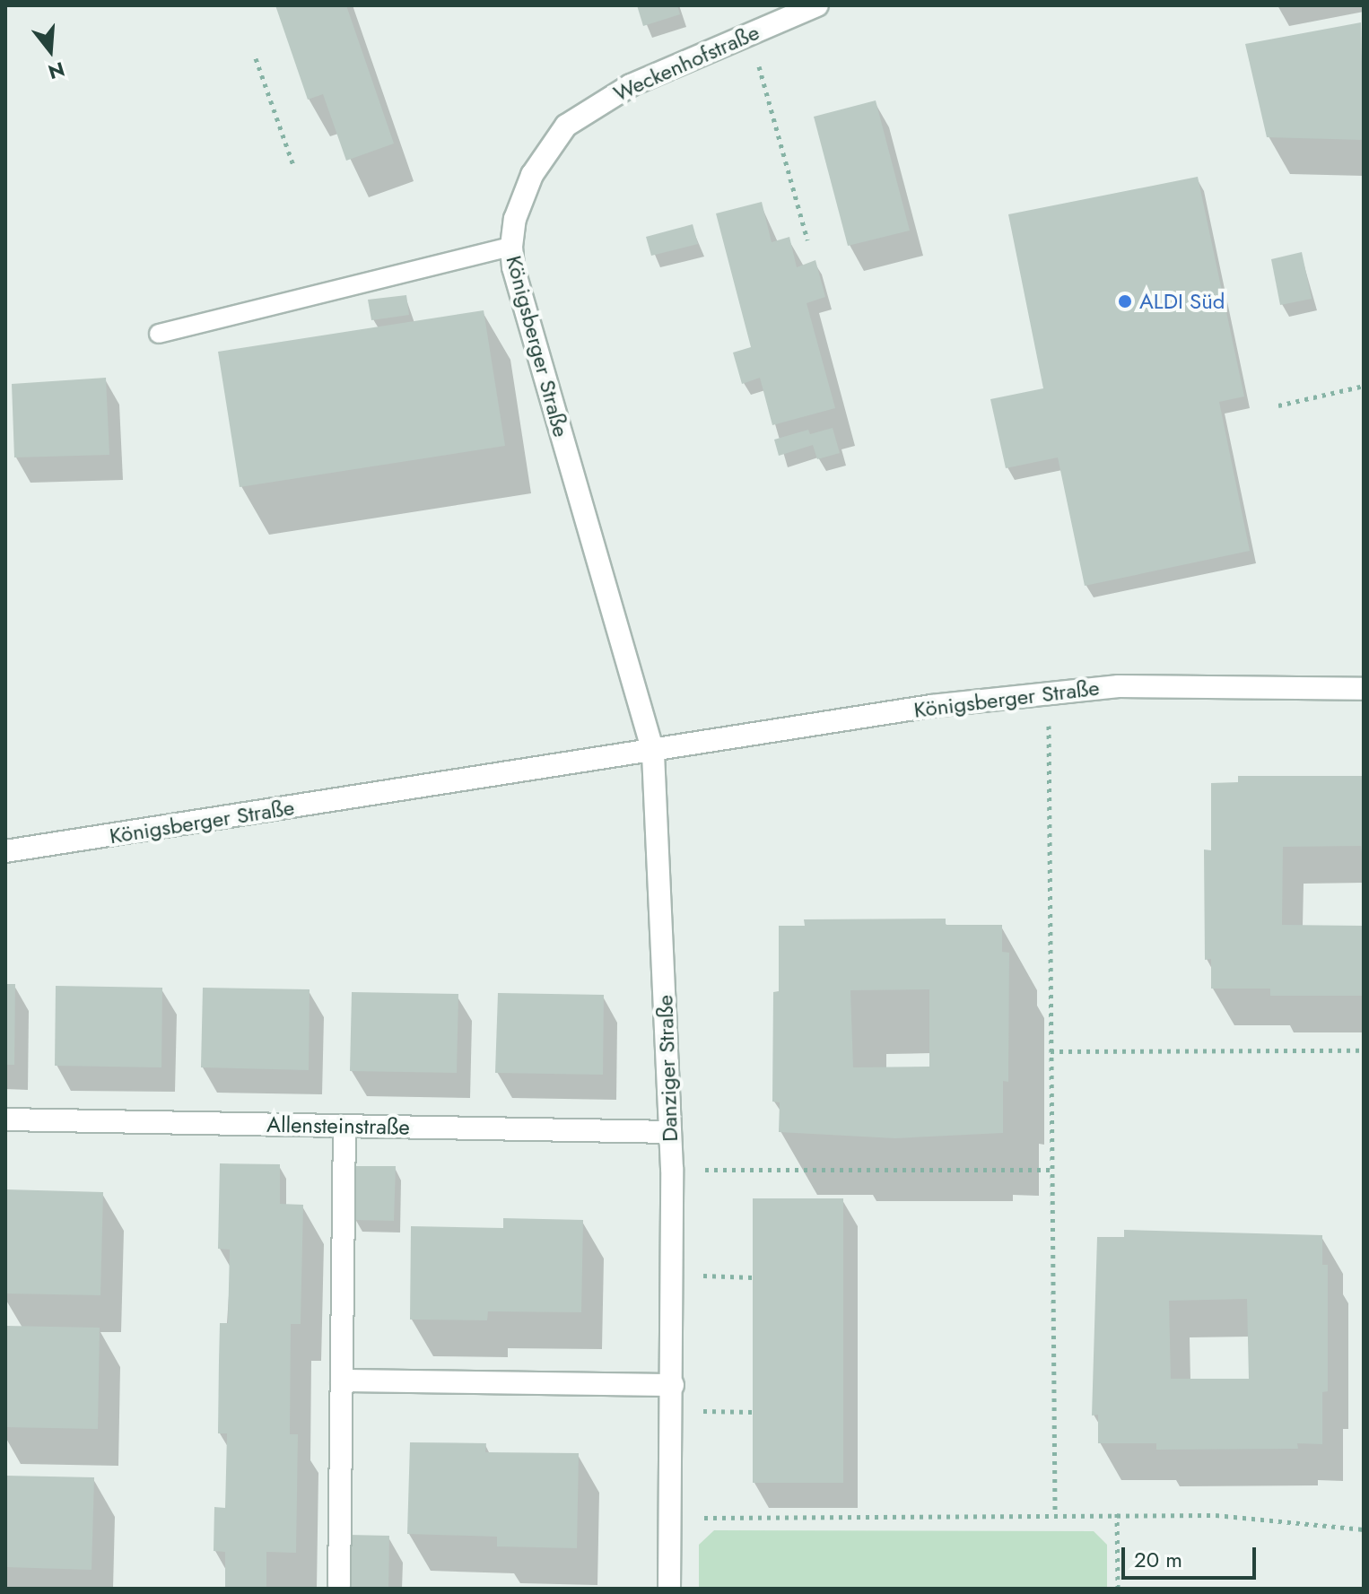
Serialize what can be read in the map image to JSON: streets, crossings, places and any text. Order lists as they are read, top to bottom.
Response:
{
  "streets": {
    "street": [
      "Weckenhofstraße",
      "Königsberger Straße",
      "Danziger Straße",
      "Allensteinstraße"
    ]
  },
  "crossings": [
    ["Weckenhofstraße", "Königsberger Straße"],
    ["Königsberger Straße", "Danziger Straße"],
    ["Danziger Straße", "Allensteinstraße"]
  ],
  "places": ["ALDI Süd"],
  "scale_bar": "20 m",
  "north": "bottom"
}
